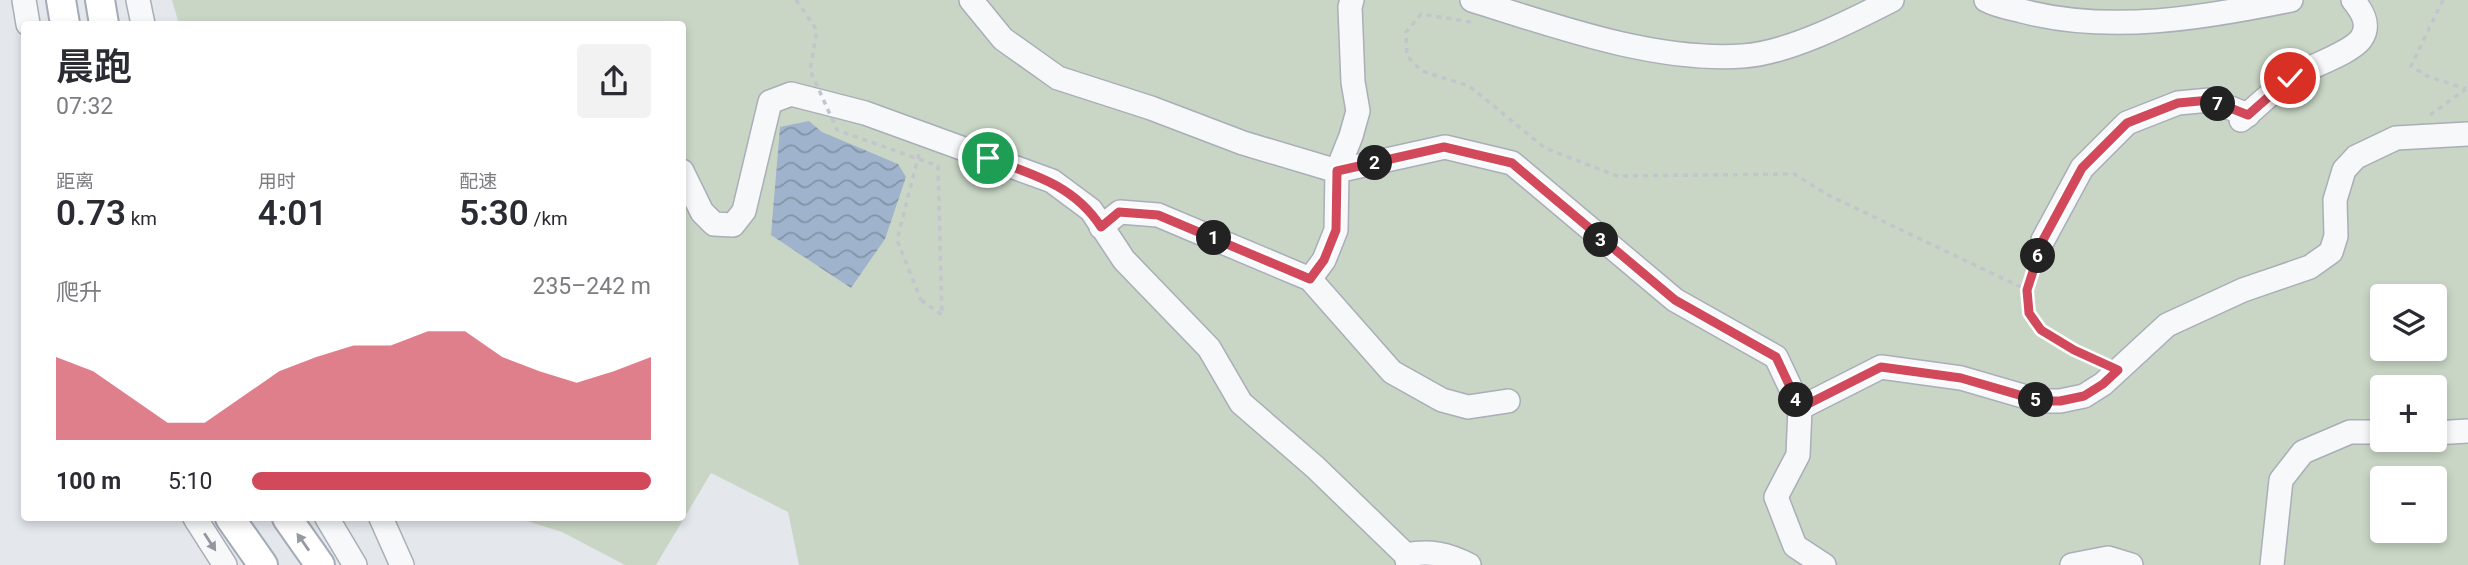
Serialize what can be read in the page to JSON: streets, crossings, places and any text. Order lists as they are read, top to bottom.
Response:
{
  "page": {
    "heading": ["晨跑", "07:32"],
    "pins": [
      "7",
      "2",
      "1",
      "3",
      "6",
      "4",
      "5"
    ],
    "stats": [
      ["距离", "0.73 km"],
      ["用时", "4:01"],
      ["配速", "5:30 /km"]
    ],
    "chart": ["爬升", "235–242 m"],
    "map_buttons": ["+", "−"],
    "list": [
      {
        "name": "100 m",
        "note": "5:10"
      }
    ]
  }
}
